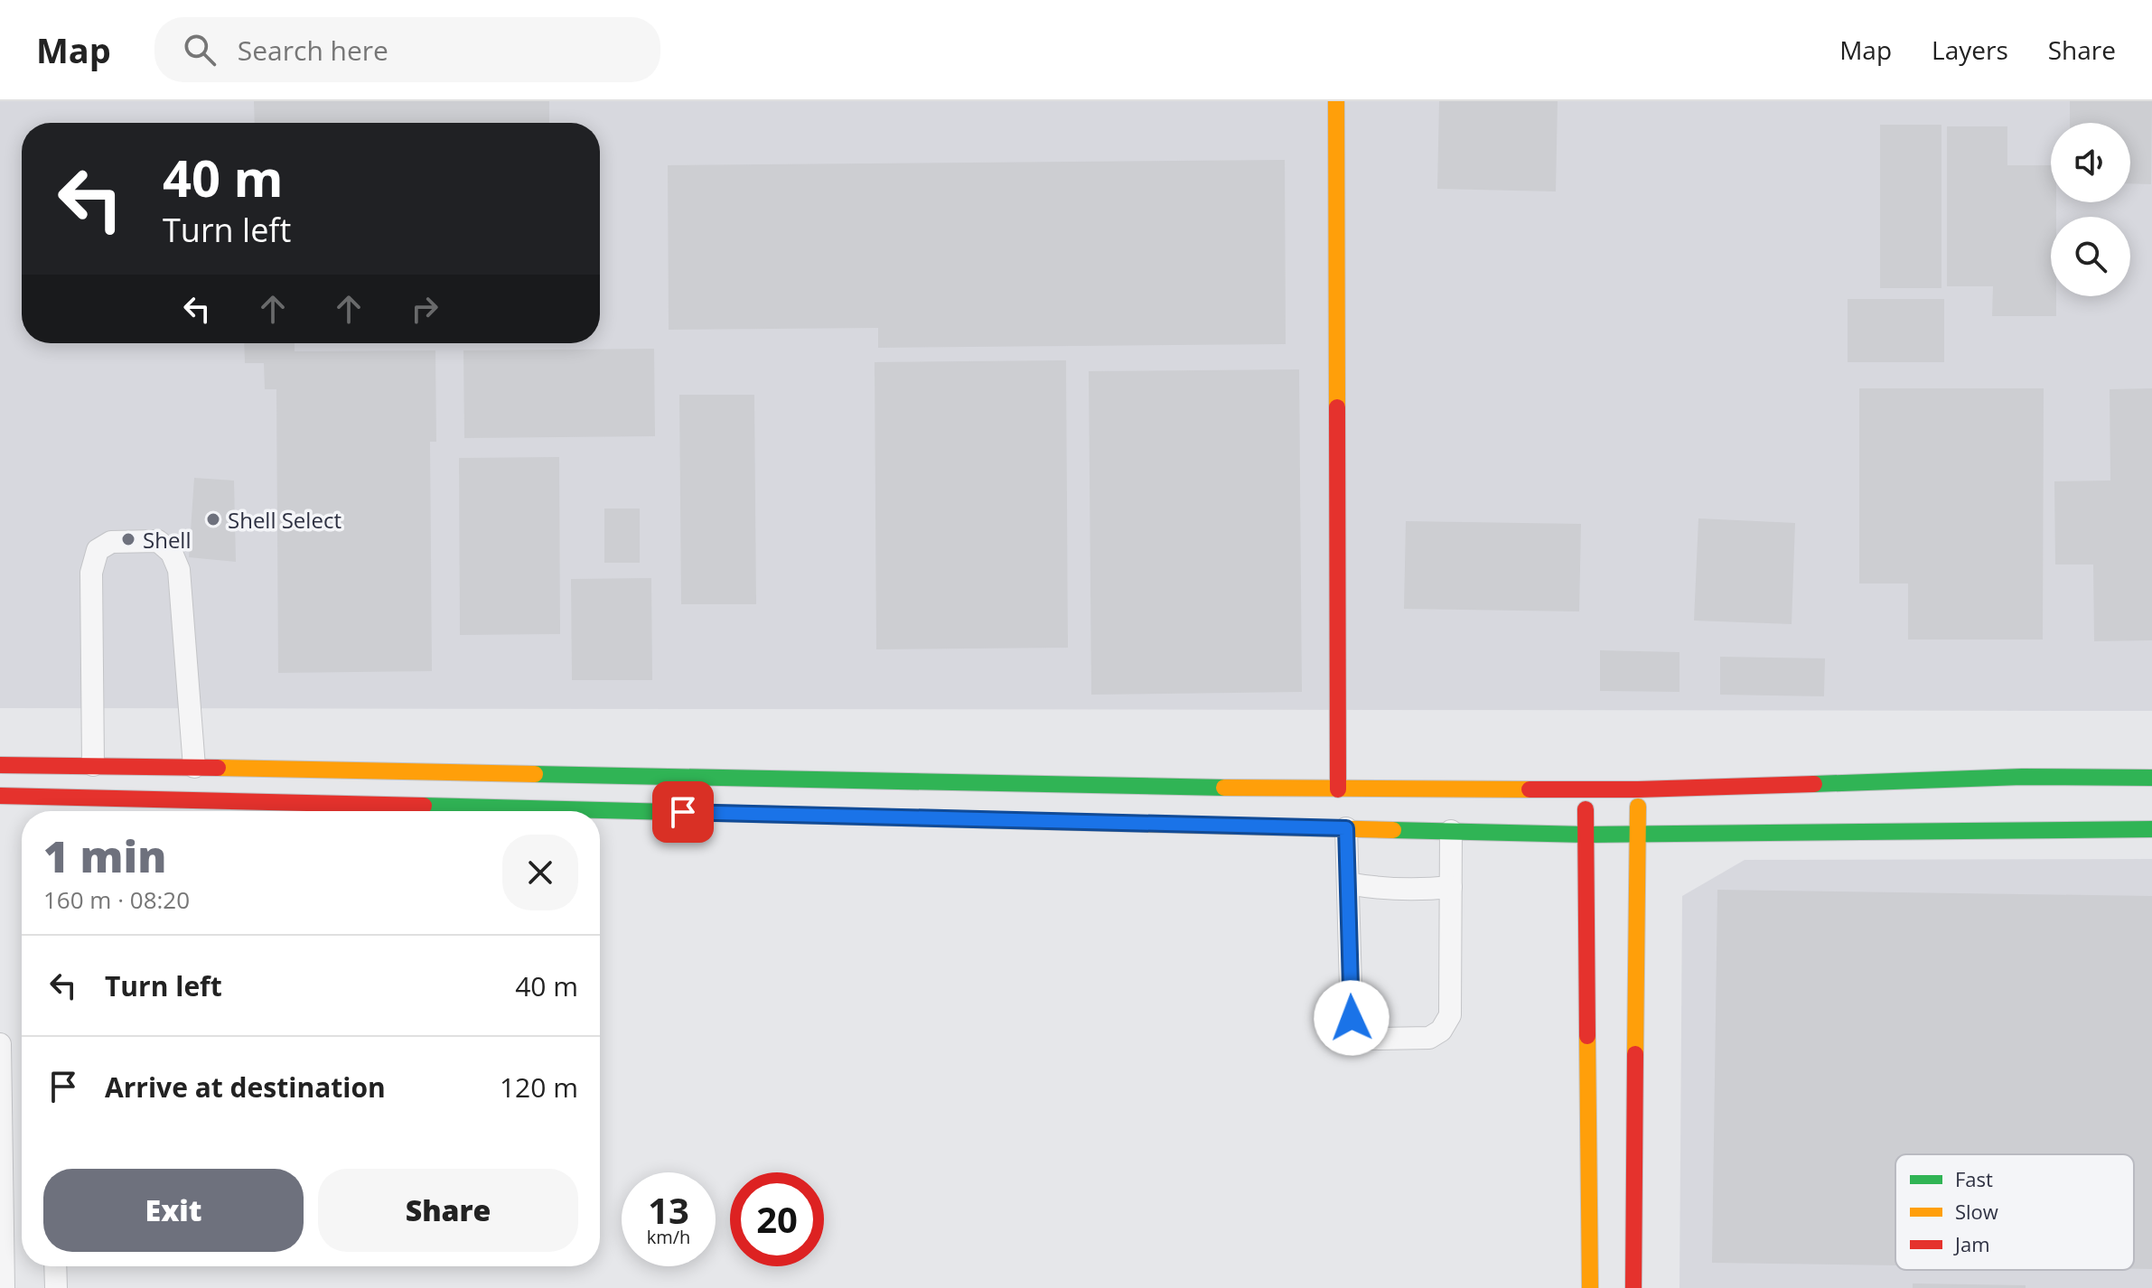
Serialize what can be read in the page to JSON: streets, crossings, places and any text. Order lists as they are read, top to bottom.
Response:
{
  "places": ["Shell Select", "Shell"],
  "legend": ["Fast", "Slow", "Jam"],
  "page": {
    "header": "Map",
    "search": "Search here",
    "nav": ["Map", "Layers", "Share"],
    "turn": ["40 m", "Turn left"],
    "heading": ["1 min", "160 m · 08:20"],
    "list": [
      {
        "name": "Turn left",
        "value": "40 m"
      },
      {
        "name": "Arrive at destination",
        "value": "120 m"
      }
    ],
    "buttons": ["Exit", "Share"],
    "speed": "13 km/h",
    "limit": "20"
  }
}
